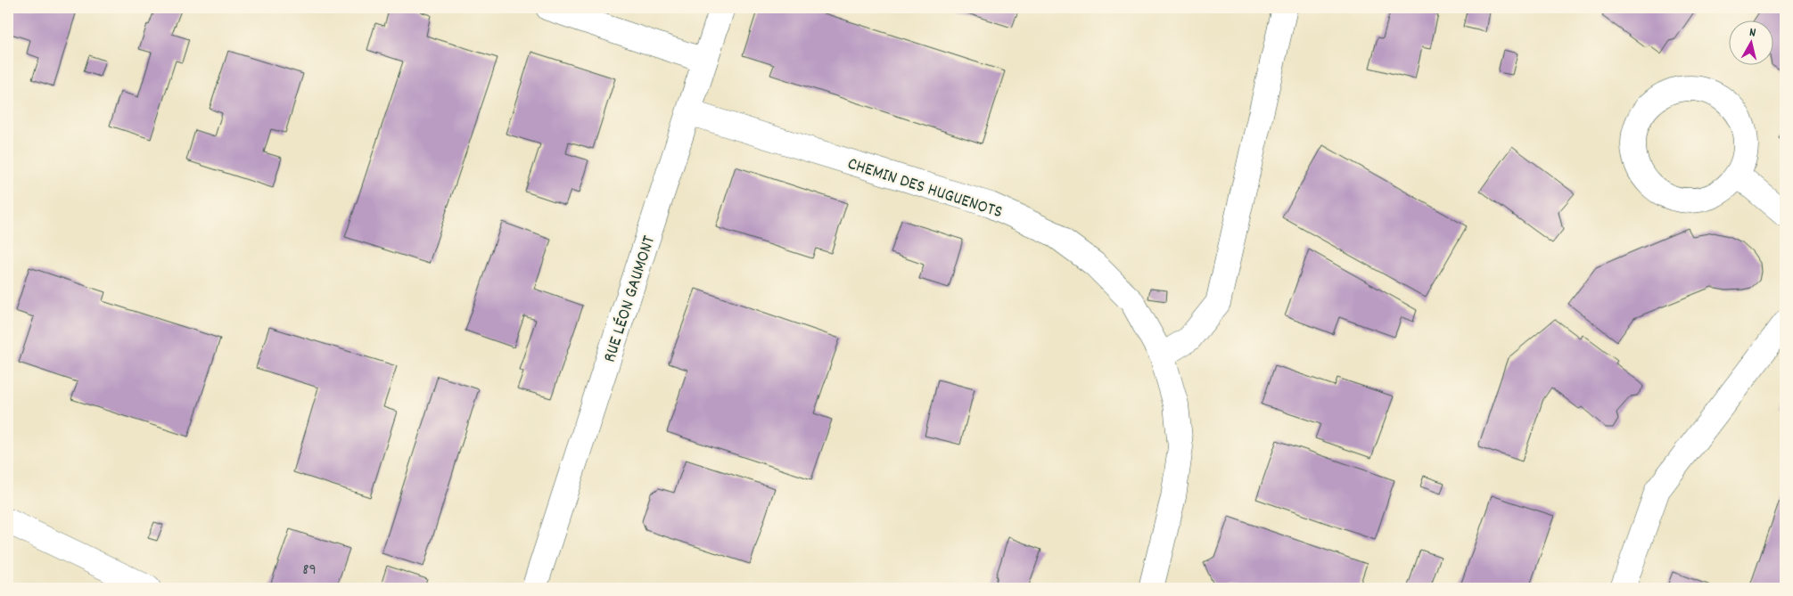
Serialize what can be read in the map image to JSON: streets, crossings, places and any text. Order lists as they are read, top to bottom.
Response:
{
  "streets": {
    "street": ["CHEMIN DES HUGUENOTS", "RUE LÉON GAUMONT"]
  },
  "crossings": [
    ["CHEMIN DES HUGUENOTS", "RUE LÉON GAUMONT"]
  ],
  "house_numbers": ["89"],
  "north": "top"
}
